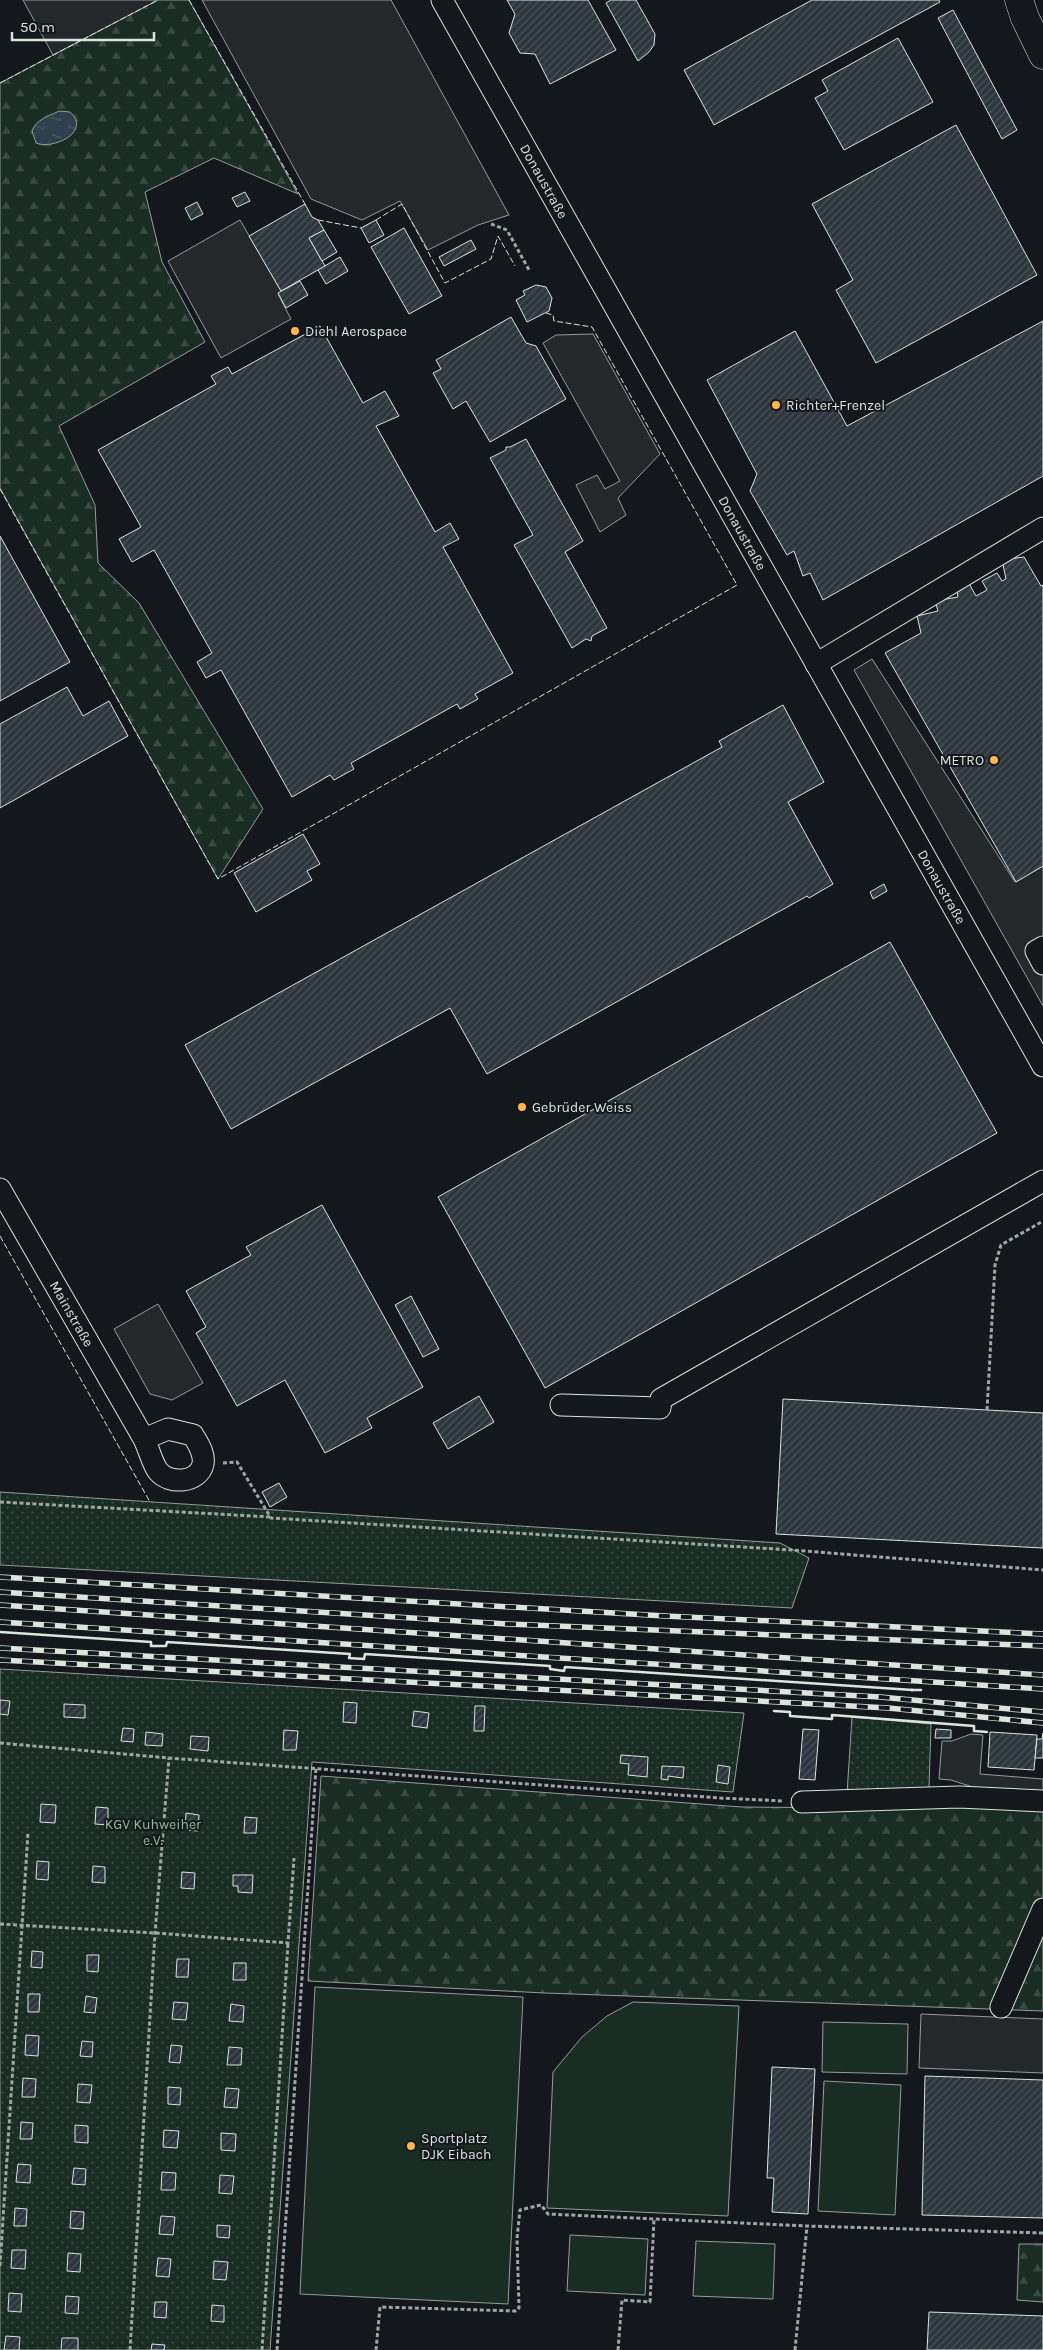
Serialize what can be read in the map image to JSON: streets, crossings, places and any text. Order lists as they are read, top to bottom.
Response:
{
  "streets": {
    "street": ["Donaustraße", "Mainstraße"]
  },
  "parks": ["KGV Kuhweiher e.V."],
  "places": [
    "Diehl Aerospace",
    "Richter+Frenzel",
    "METRO",
    "Gebrüder Weiss",
    "Sportplatz DJK Eibach"
  ],
  "scale_bar": "50 m"
}
